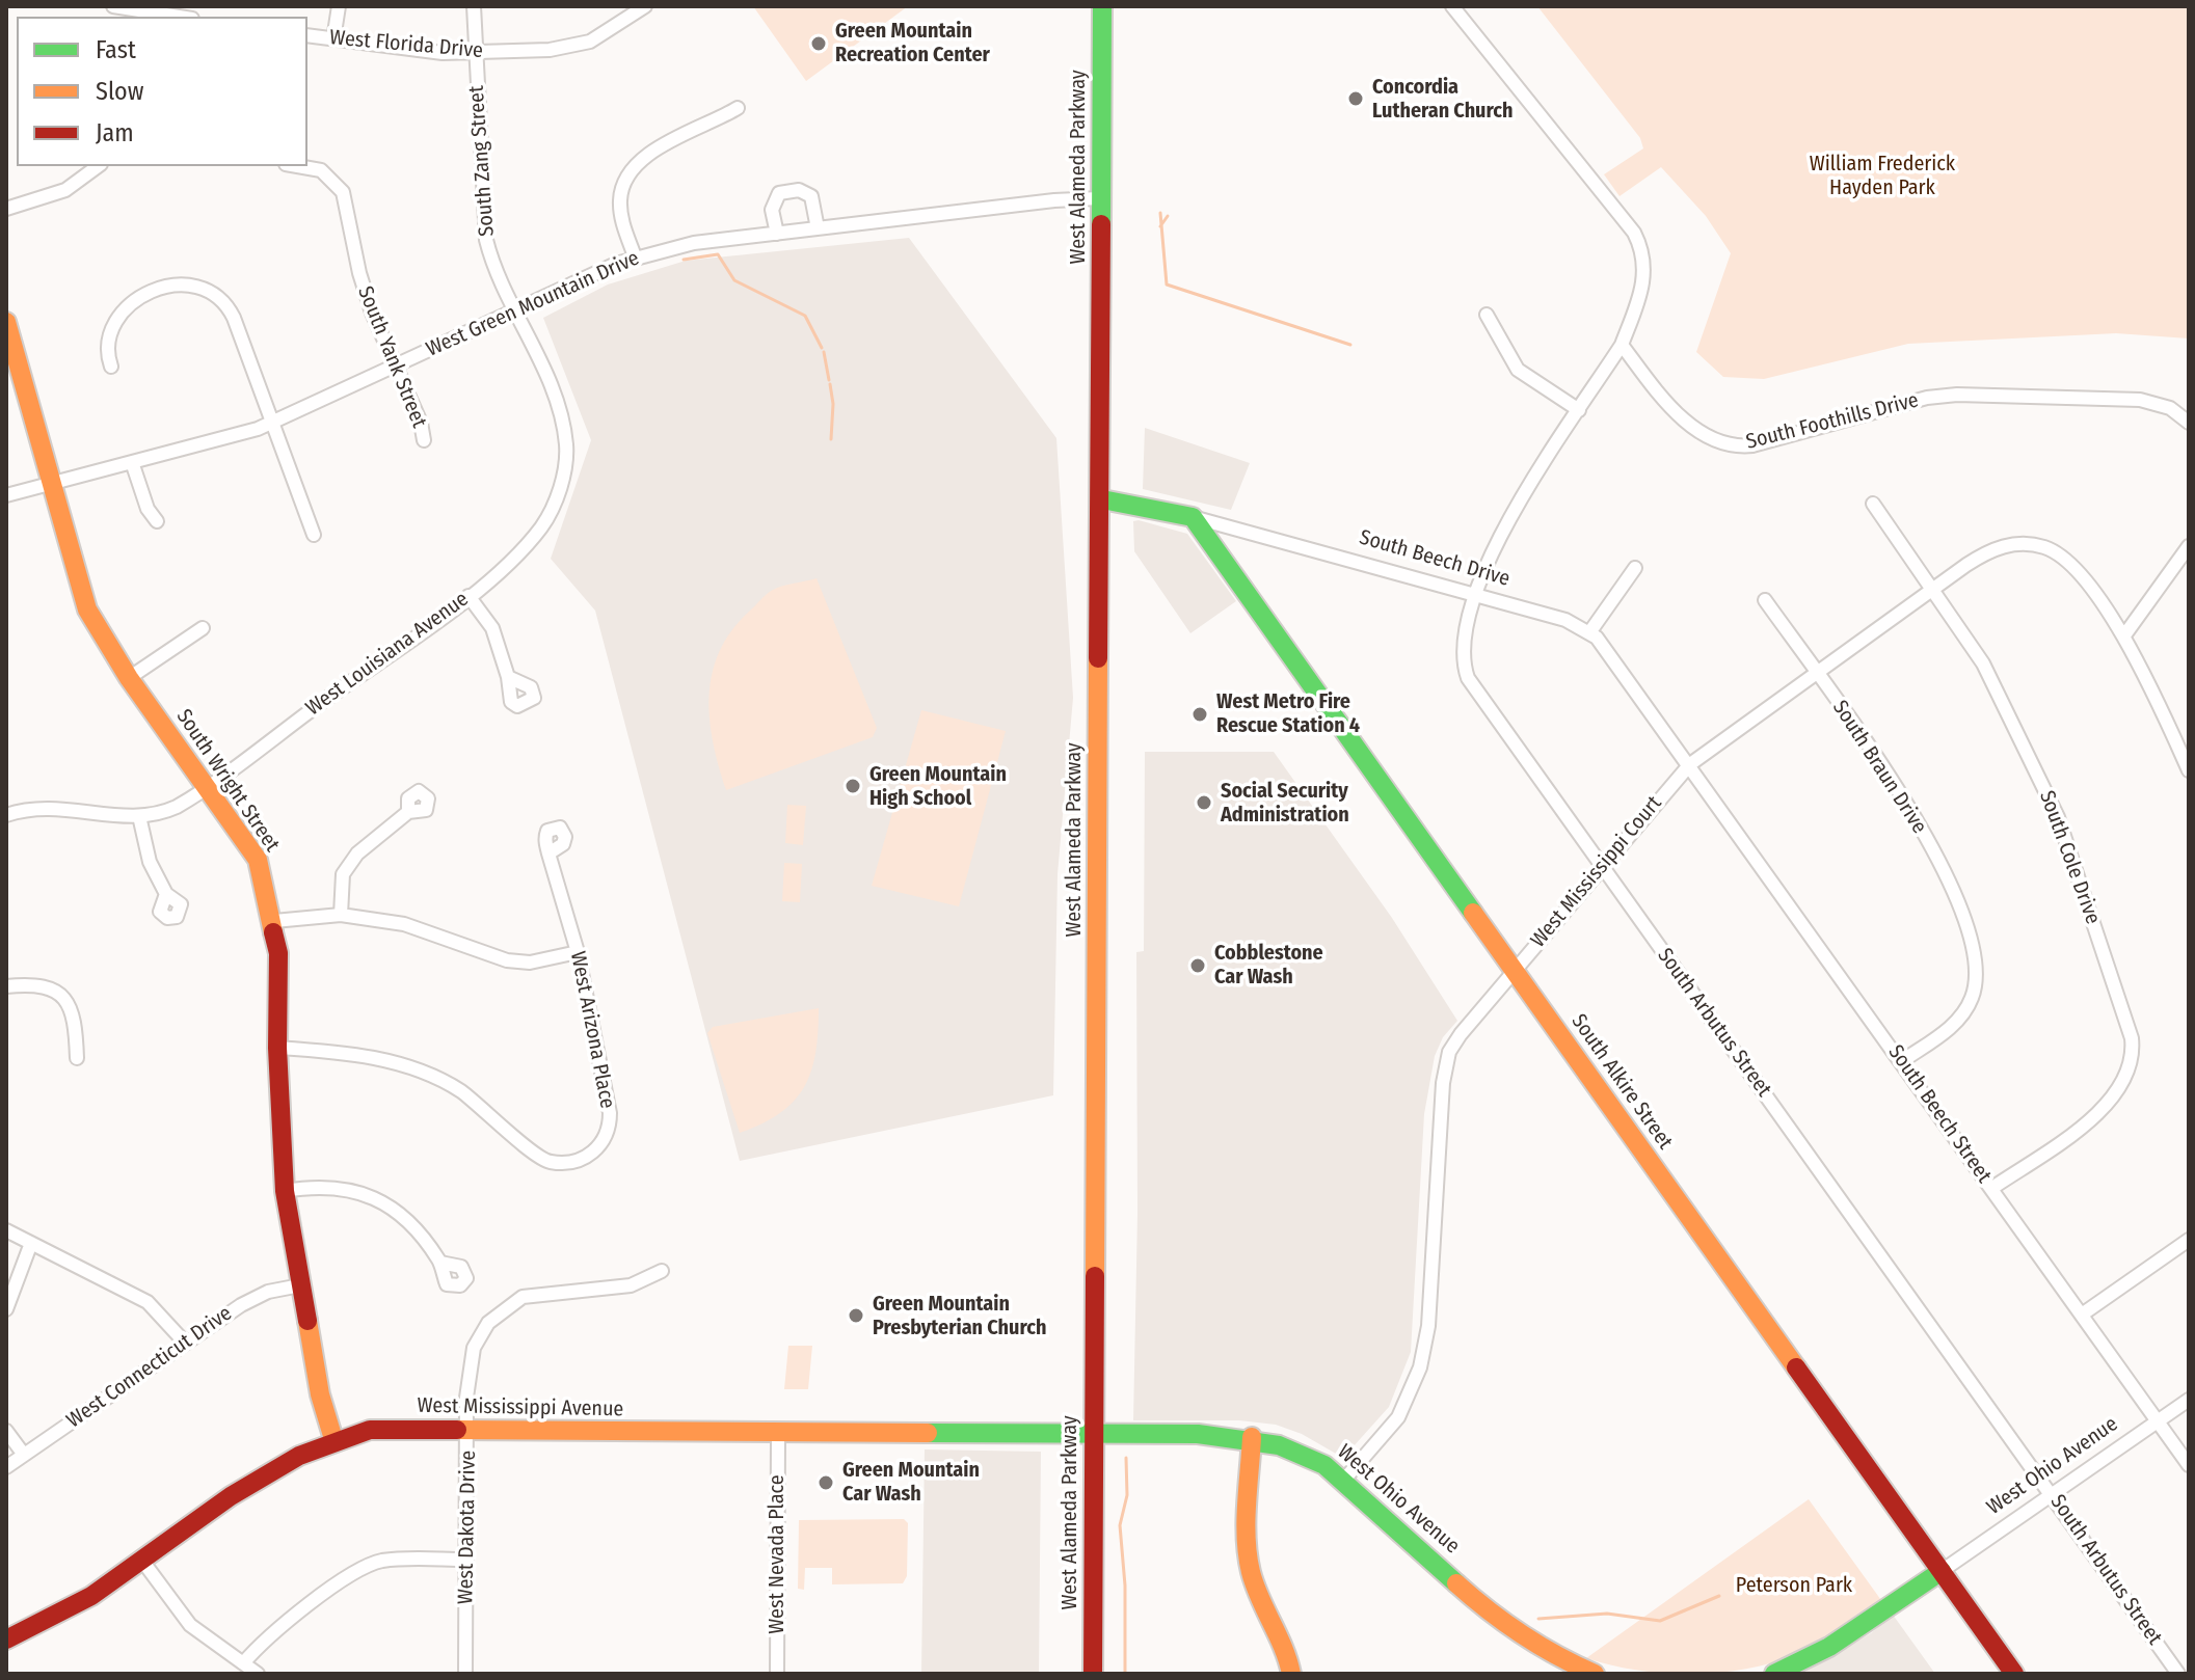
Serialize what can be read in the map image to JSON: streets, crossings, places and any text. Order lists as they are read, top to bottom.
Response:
{
  "streets": {
    "street": [
      "West Florida Drive",
      "South Zang Street",
      "West Alameda Parkway",
      "West Green Mountain Drive",
      "South Yank Street",
      "South Foothills Drive",
      "South Beech Drive",
      "West Louisiana Avenue",
      "South Braun Drive",
      "South Wright Street",
      "South Cole Drive",
      "West Mississippi Court",
      "South Arbutus Street",
      "West Arizona Place",
      "South Alkire Street",
      "South Beech Street",
      "West Connecticut Drive",
      "West Mississippi Avenue",
      "West Ohio Avenue",
      "West Dakota Drive",
      "West Nevada Place"
    ]
  },
  "crossings": [
    ["West Florida Drive", "South Zang Street"],
    ["South Zang Street", "West Green Mountain Drive"],
    ["South Zang Street", "West Louisiana Avenue"],
    ["West Alameda Parkway", "West Green Mountain Drive"],
    ["West Alameda Parkway", "South Beech Drive"],
    ["West Alameda Parkway", "West Mississippi Avenue"],
    ["West Alameda Parkway", "West Ohio Avenue"],
    ["West Green Mountain Drive", "South Yank Street"],
    ["West Green Mountain Drive", "West Louisiana Avenue"],
    ["West Green Mountain Drive", "South Wright Street"],
    ["South Foothills Drive", "South Arbutus Street"],
    ["South Beech Drive", "South Arbutus Street"],
    ["South Beech Drive", "South Alkire Street"],
    ["West Louisiana Avenue", "South Wright Street"],
    ["South Braun Drive", "West Mississippi Court"],
    ["South Braun Drive", "South Beech Street"],
    ["South Wright Street", "West Arizona Place"],
    ["South Wright Street", "West Connecticut Drive"],
    ["South Wright Street", "West Mississippi Avenue"],
    ["South Cole Drive", "West Mississippi Court"],
    ["South Cole Drive", "South Beech Street"],
    ["West Mississippi Court", "South Arbutus Street"],
    ["West Mississippi Court", "South Alkire Street"],
    ["West Mississippi Court", "South Beech Street"],
    ["West Mississippi Court", "West Ohio Avenue"],
    ["South Arbutus Street", "West Ohio Avenue"],
    ["South Alkire Street", "West Ohio Avenue"],
    ["South Beech Street", "West Ohio Avenue"],
    ["West Mississippi Avenue", "West Ohio Avenue"],
    ["West Mississippi Avenue", "West Dakota Drive"],
    ["West Mississippi Avenue", "West Nevada Place"]
  ],
  "parks": ["William Frederick Hayden Park", "Peterson Park"],
  "places": [
    "Green Mountain Recreation Center",
    "Concordia Lutheran Church",
    "West Metro Fire Rescue Station 4",
    "Green Mountain High School",
    "Social Security Administration",
    "Cobblestone Car Wash",
    "Green Mountain Presbyterian Church",
    "Green Mountain Car Wash"
  ],
  "legend": ["Fast", "Slow", "Jam"]
}
